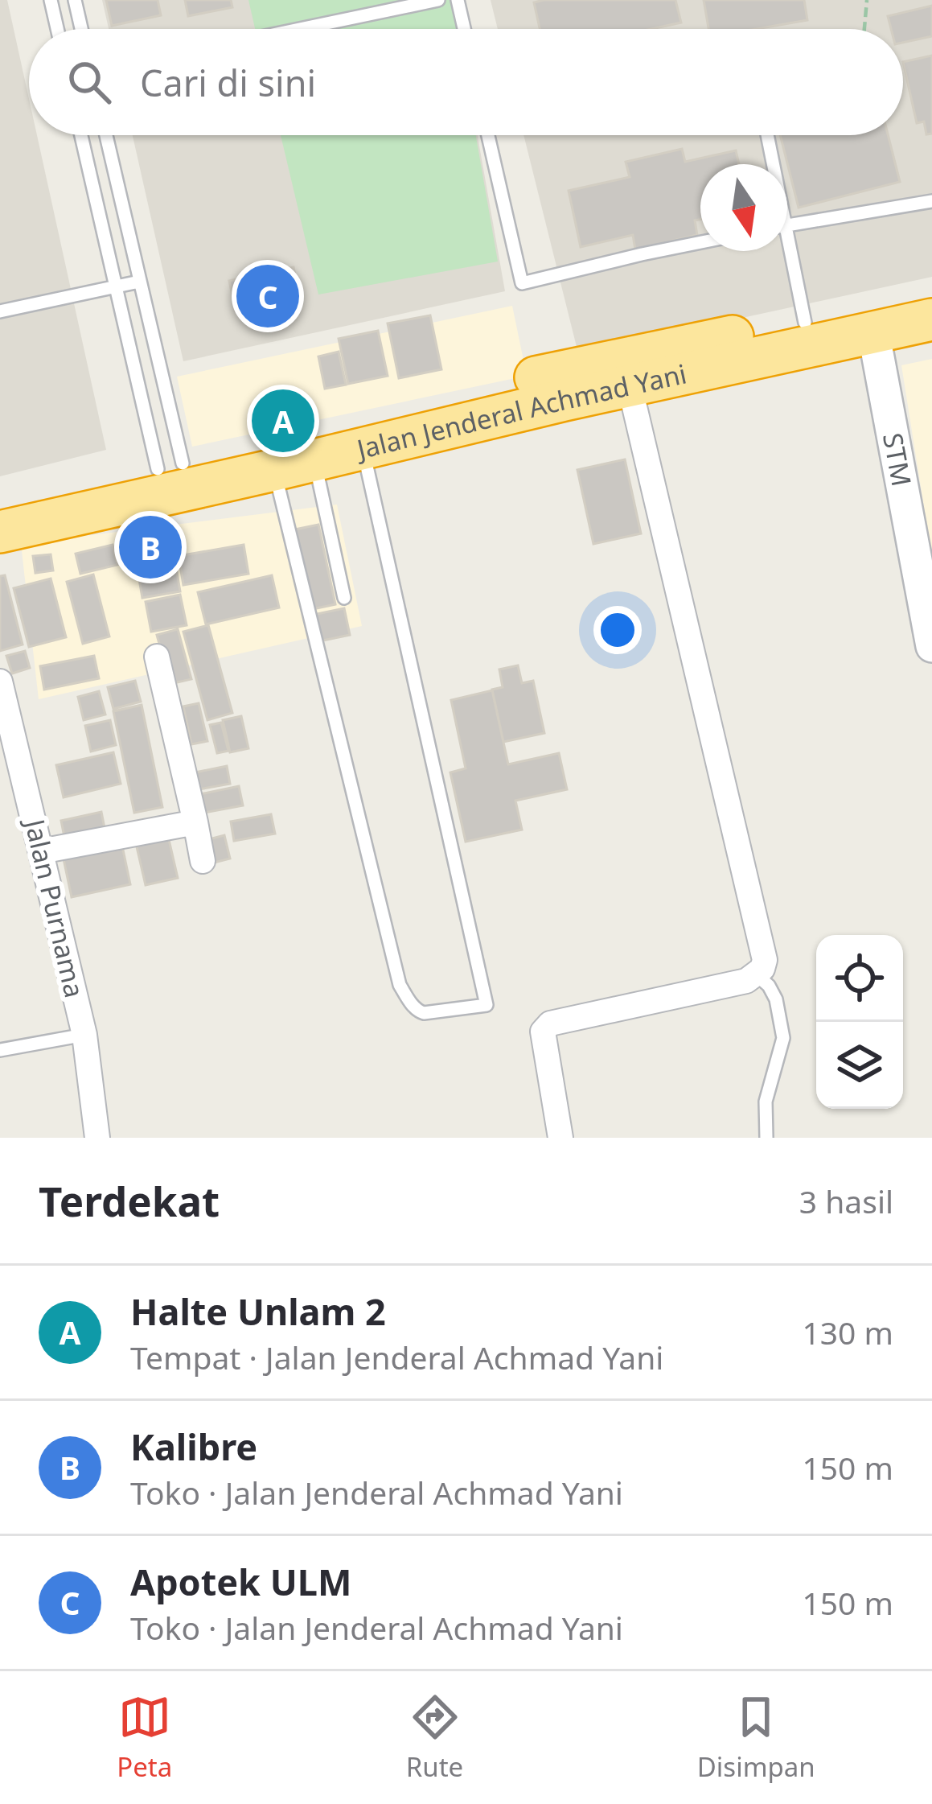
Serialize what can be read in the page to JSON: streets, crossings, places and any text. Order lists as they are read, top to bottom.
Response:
{
  "streets": {
    "highway": ["Jalan Jenderal Achmad Yani"],
    "street": ["STM", "Jalan Purnama"]
  },
  "crossings": [
    ["Jalan Jenderal Achmad Yani", "STM"]
  ],
  "north": "bottom",
  "page": {
    "search": "Cari di sini",
    "pins": ["C", "A", "B"],
    "heading": ["Terdekat", "3 hasil"],
    "list": [
      {
        "mark": "A",
        "name": "Halte Unlam 2",
        "note": "Tempat · Jalan Jenderal Achmad Yani",
        "value": "130 m"
      },
      {
        "mark": "B",
        "name": "Kalibre",
        "note": "Toko · Jalan Jenderal Achmad Yani",
        "value": "150 m"
      },
      {
        "mark": "C",
        "name": "Apotek ULM",
        "note": "Toko · Jalan Jenderal Achmad Yani",
        "value": "150 m"
      }
    ],
    "nav": ["Peta", "Rute", "Disimpan"]
  }
}
